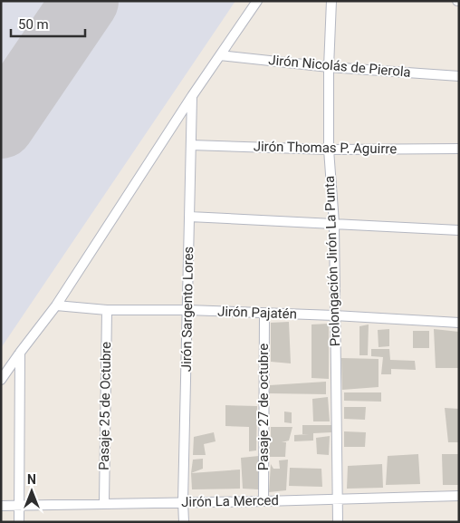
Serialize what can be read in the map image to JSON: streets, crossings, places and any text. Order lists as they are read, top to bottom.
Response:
{
  "streets": {
    "street": [
      "Jirón Nicolás de Pierola",
      "Jirón Thomas P. Aguirre",
      "Prolongación Jirón La Punta",
      "Jirón Sargento Lores",
      "Jirón Pajatén",
      "Pasaje 25 de Octubre",
      "Pasaje 27 de octubre",
      "Jirón La Merced"
    ]
  },
  "crossings": [
    ["Jirón Nicolás de Pierola", "Prolongación Jirón La Punta"],
    ["Jirón Thomas P. Aguirre", "Prolongación Jirón La Punta"],
    ["Jirón Thomas P. Aguirre", "Jirón Sargento Lores"],
    ["Prolongación Jirón La Punta", "Jirón Pajatén"],
    ["Prolongación Jirón La Punta", "Jirón La Merced"],
    ["Jirón Sargento Lores", "Jirón Pajatén"],
    ["Jirón Sargento Lores", "Jirón La Merced"],
    ["Jirón Pajatén", "Pasaje 25 de Octubre"],
    ["Jirón Pajatén", "Pasaje 27 de octubre"],
    ["Pasaje 25 de Octubre", "Jirón La Merced"],
    ["Pasaje 27 de octubre", "Jirón La Merced"]
  ],
  "scale_bar": "50 m",
  "north": "top"
}
